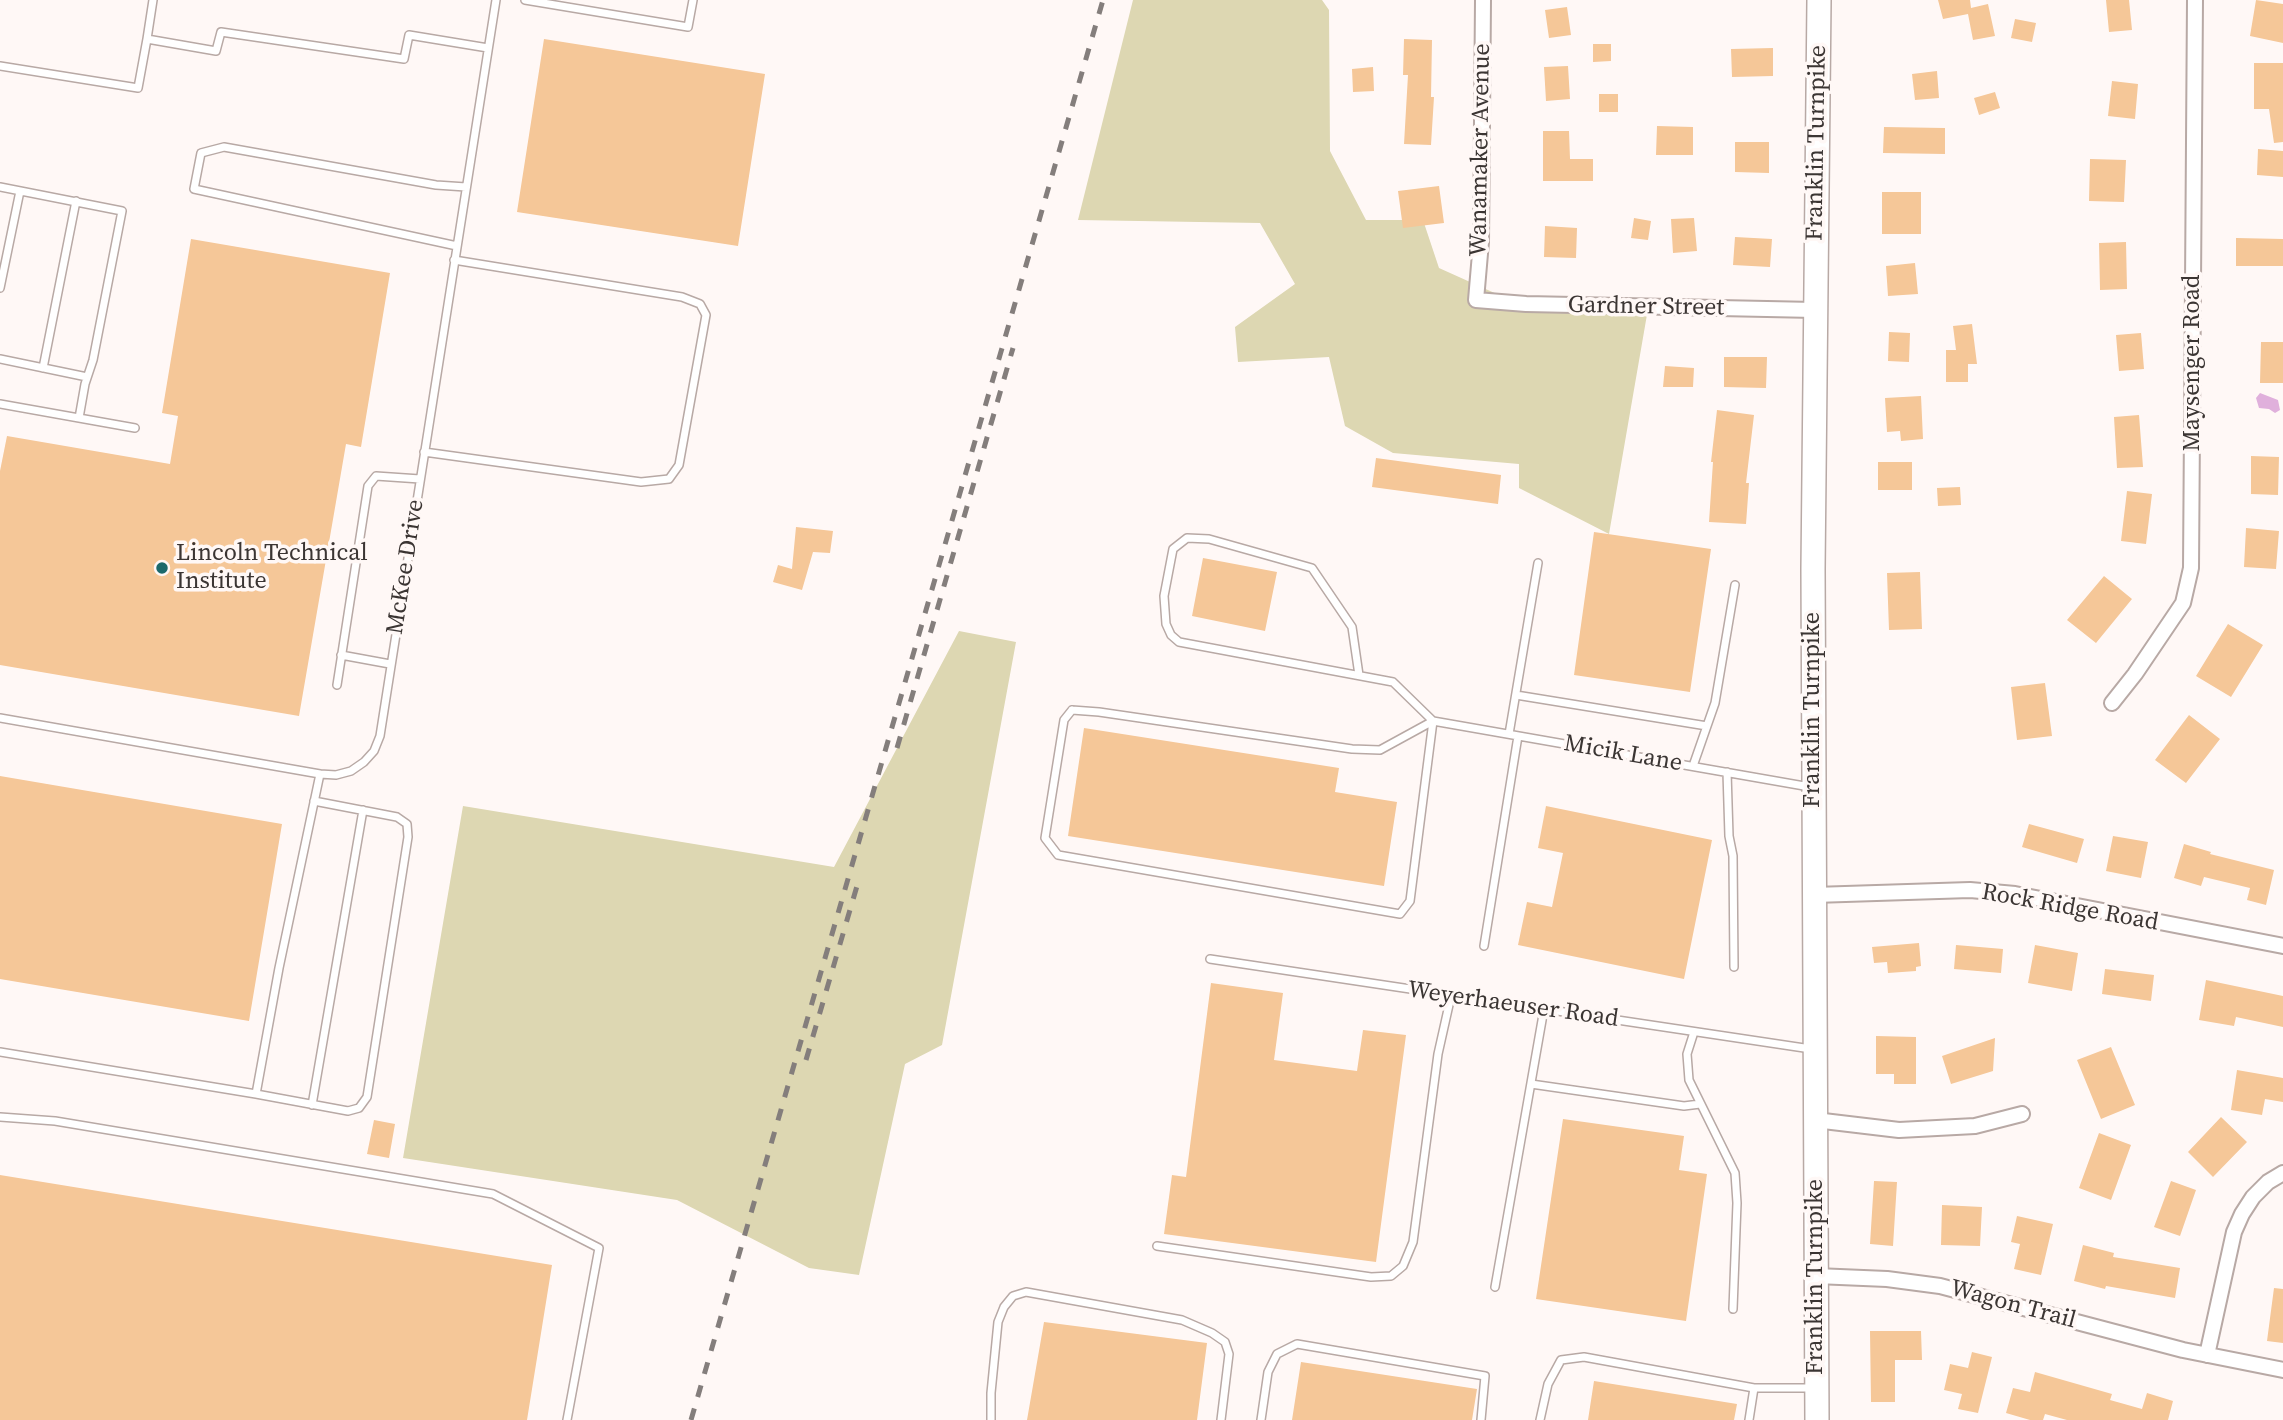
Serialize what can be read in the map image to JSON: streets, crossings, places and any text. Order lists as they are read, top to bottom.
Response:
{
  "streets": {
    "main road": ["Franklin Turnpike"],
    "street": [
      "Wanamaker Avenue",
      "Gardner Street",
      "Maysenger Road",
      "Rock Ridge Road",
      "Wagon Trail"
    ],
    "lane": ["McKee Drive", "Micik Lane", "Weyerhaeuser Road"]
  },
  "crossings": [
    ["Franklin Turnpike", "Gardner Street"],
    ["Franklin Turnpike", "Micik Lane"],
    ["Franklin Turnpike", "Rock Ridge Road"],
    ["Franklin Turnpike", "Weyerhaeuser Road"],
    ["Franklin Turnpike", "Wagon Trail"],
    ["Wanamaker Avenue", "Gardner Street"]
  ],
  "places": ["Lincoln Technical Institute"]
}
